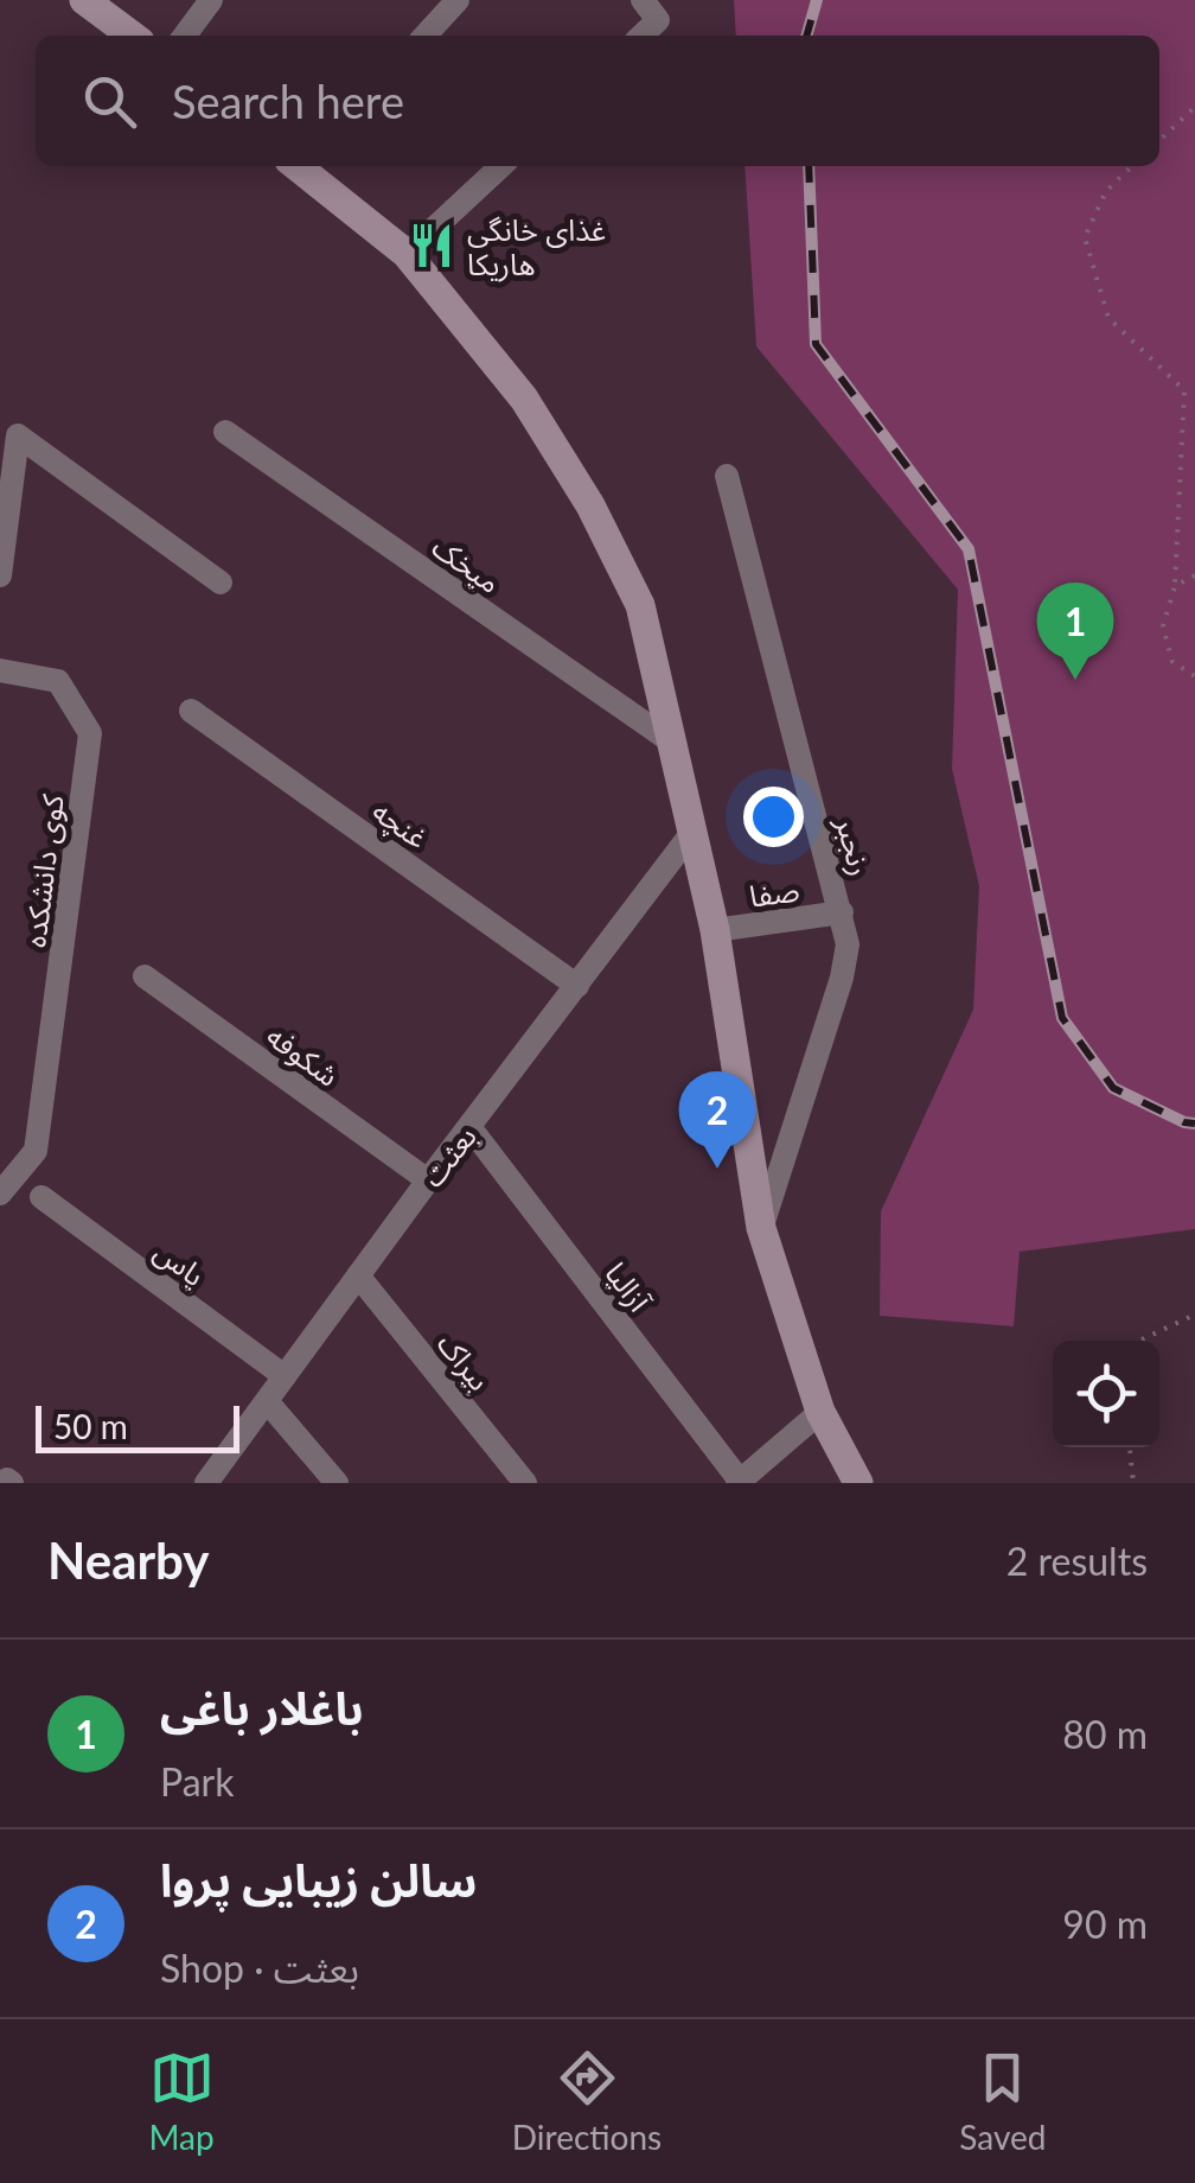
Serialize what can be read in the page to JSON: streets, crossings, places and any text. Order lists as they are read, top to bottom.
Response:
{
  "streets": {
    "street": [
      "میخک",
      "غنچه",
      "رنجبر",
      "کوی دانشکده",
      "صفا",
      "شکوفه",
      "بعثت",
      "یاس",
      "آزالیا",
      "بیراک"
    ]
  },
  "crossings": [
    ["غنچه", "بعثت"],
    ["رنجبر", "صفا"],
    ["شکوفه", "بعثت"],
    ["بعثت", "یاس"],
    ["بعثت", "آزالیا"],
    ["بعثت", "بیراک"]
  ],
  "places": {
    "restaurant": ["غذای خانگی هاریکا"]
  },
  "scale_bar": "50 m",
  "page": {
    "search": "Search here",
    "pins": ["1", "2"],
    "scale": "50 m",
    "heading": ["Nearby", "2 results"],
    "list": [
      {
        "mark": "1",
        "name": "باغلار باغی",
        "note": "Park",
        "value": "80 m"
      },
      {
        "mark": "2",
        "name": "سالن زيبايى پروا",
        "note": "Shop · بعثت",
        "value": "90 m"
      }
    ],
    "nav": ["Map", "Directions", "Saved"]
  }
}
